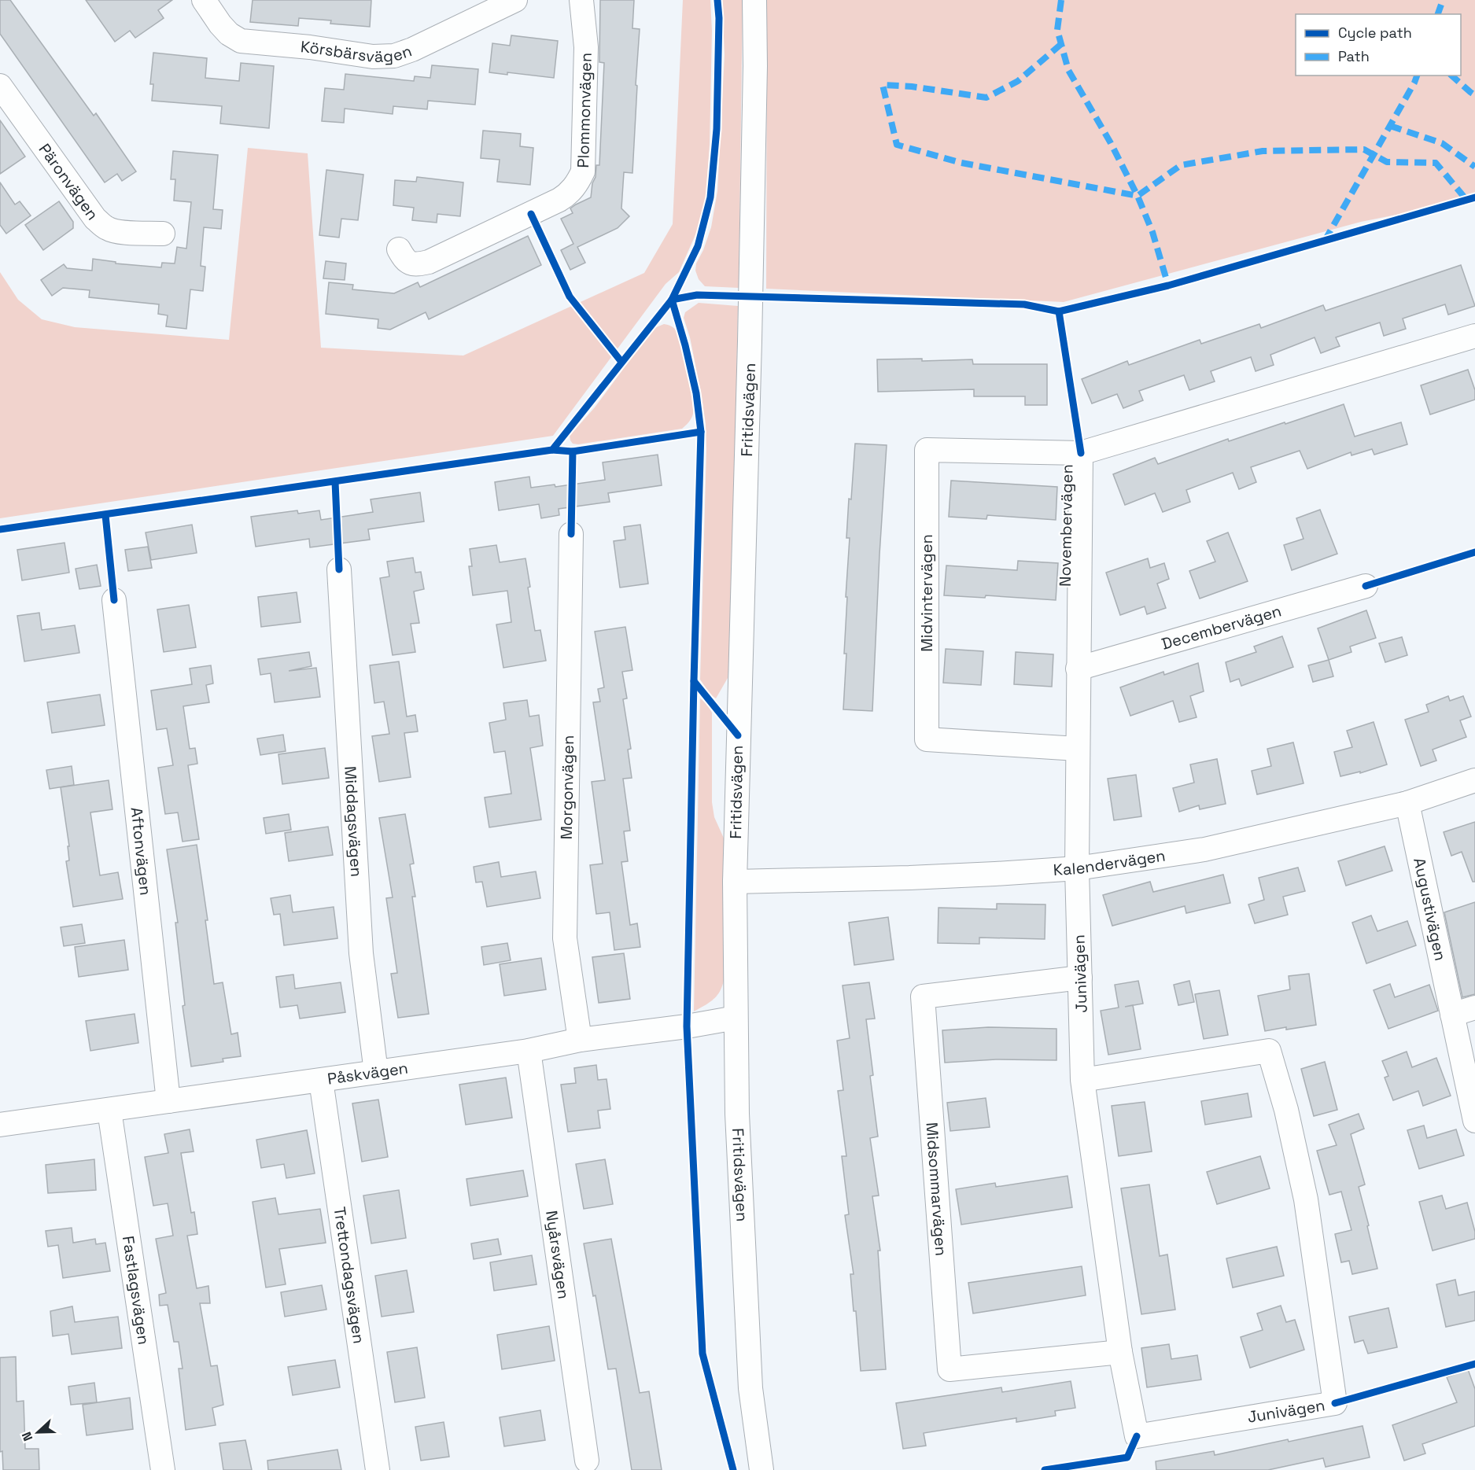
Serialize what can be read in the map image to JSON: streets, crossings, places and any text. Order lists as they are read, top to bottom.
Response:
{
  "streets": {
    "street": [
      "Körsbärsvägen",
      "Plommonvägen",
      "Päronvägen",
      "Fritidsvägen",
      "Novembervägen",
      "Midvintervägen",
      "Decembervägen",
      "Morgonvägen",
      "Middagsvägen",
      "Aftonvägen",
      "Kalendervägen",
      "Augustivägen",
      "Junivägen",
      "Påskvägen",
      "Midsommarvägen",
      "Nyårsvägen",
      "Trettondagsvägen",
      "Fastlagsvägen"
    ]
  },
  "crossings": [
    ["Fritidsvägen", "Kalendervägen"],
    ["Fritidsvägen", "Påskvägen"],
    ["Novembervägen", "Midvintervägen"],
    ["Novembervägen", "Decembervägen"],
    ["Novembervägen", "Kalendervägen"],
    ["Novembervägen", "Junivägen"],
    ["Morgonvägen", "Påskvägen"],
    ["Middagsvägen", "Påskvägen"],
    ["Aftonvägen", "Påskvägen"],
    ["Kalendervägen", "Augustivägen"],
    ["Kalendervägen", "Junivägen"],
    ["Junivägen", "Midsommarvägen"],
    ["Påskvägen", "Nyårsvägen"],
    ["Påskvägen", "Trettondagsvägen"],
    ["Påskvägen", "Fastlagsvägen"]
  ],
  "legend": ["Cycle path", "Path"],
  "north": "left"
}
